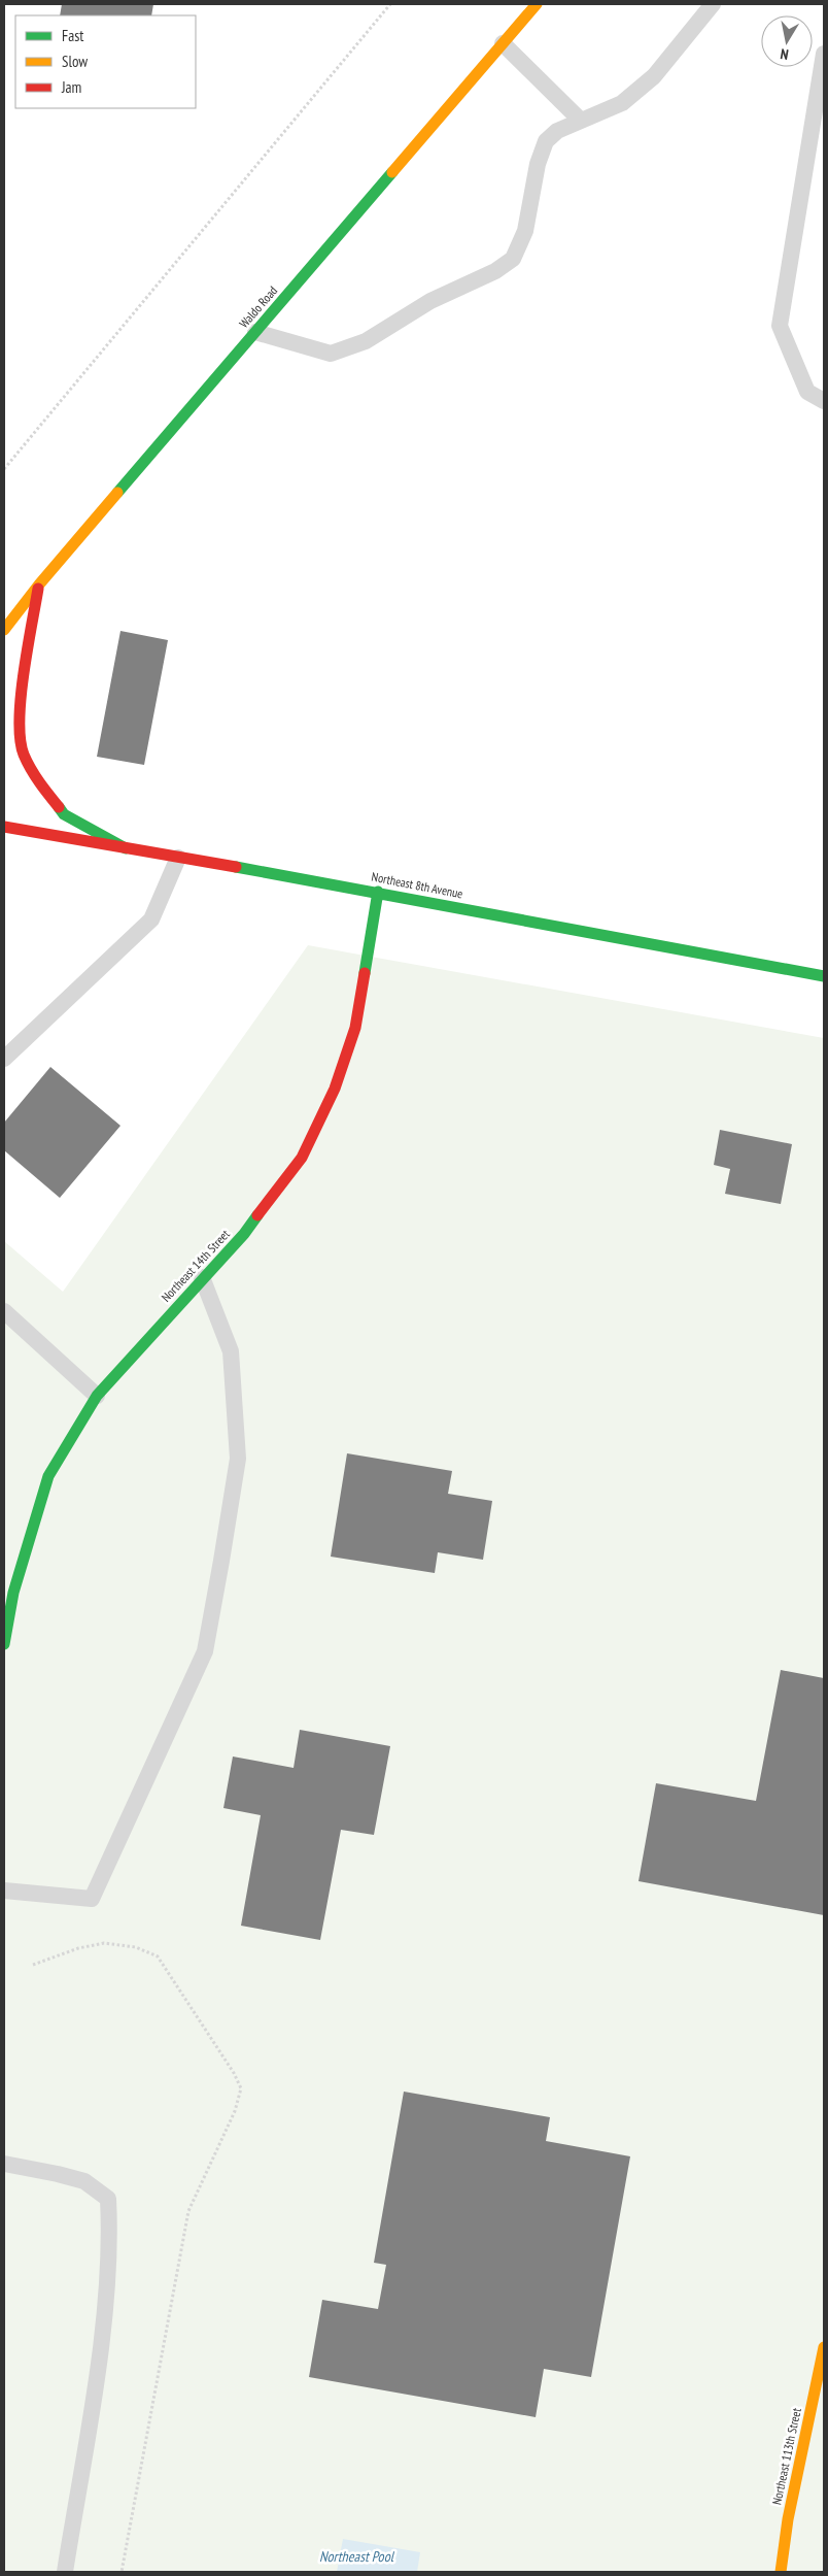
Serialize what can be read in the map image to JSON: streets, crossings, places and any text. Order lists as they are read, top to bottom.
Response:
{
  "streets": {
    "main road": [
      "Waldo Road",
      "Northeast 8th Avenue",
      "Northeast 14th Street",
      "Northeast 113th Street"
    ]
  },
  "crossings": [
    ["Northeast 8th Avenue", "Northeast 14th Street"]
  ],
  "water": ["Northeast Pool"],
  "legend": ["Fast", "Slow", "Jam"],
  "north": "bottom"
}
